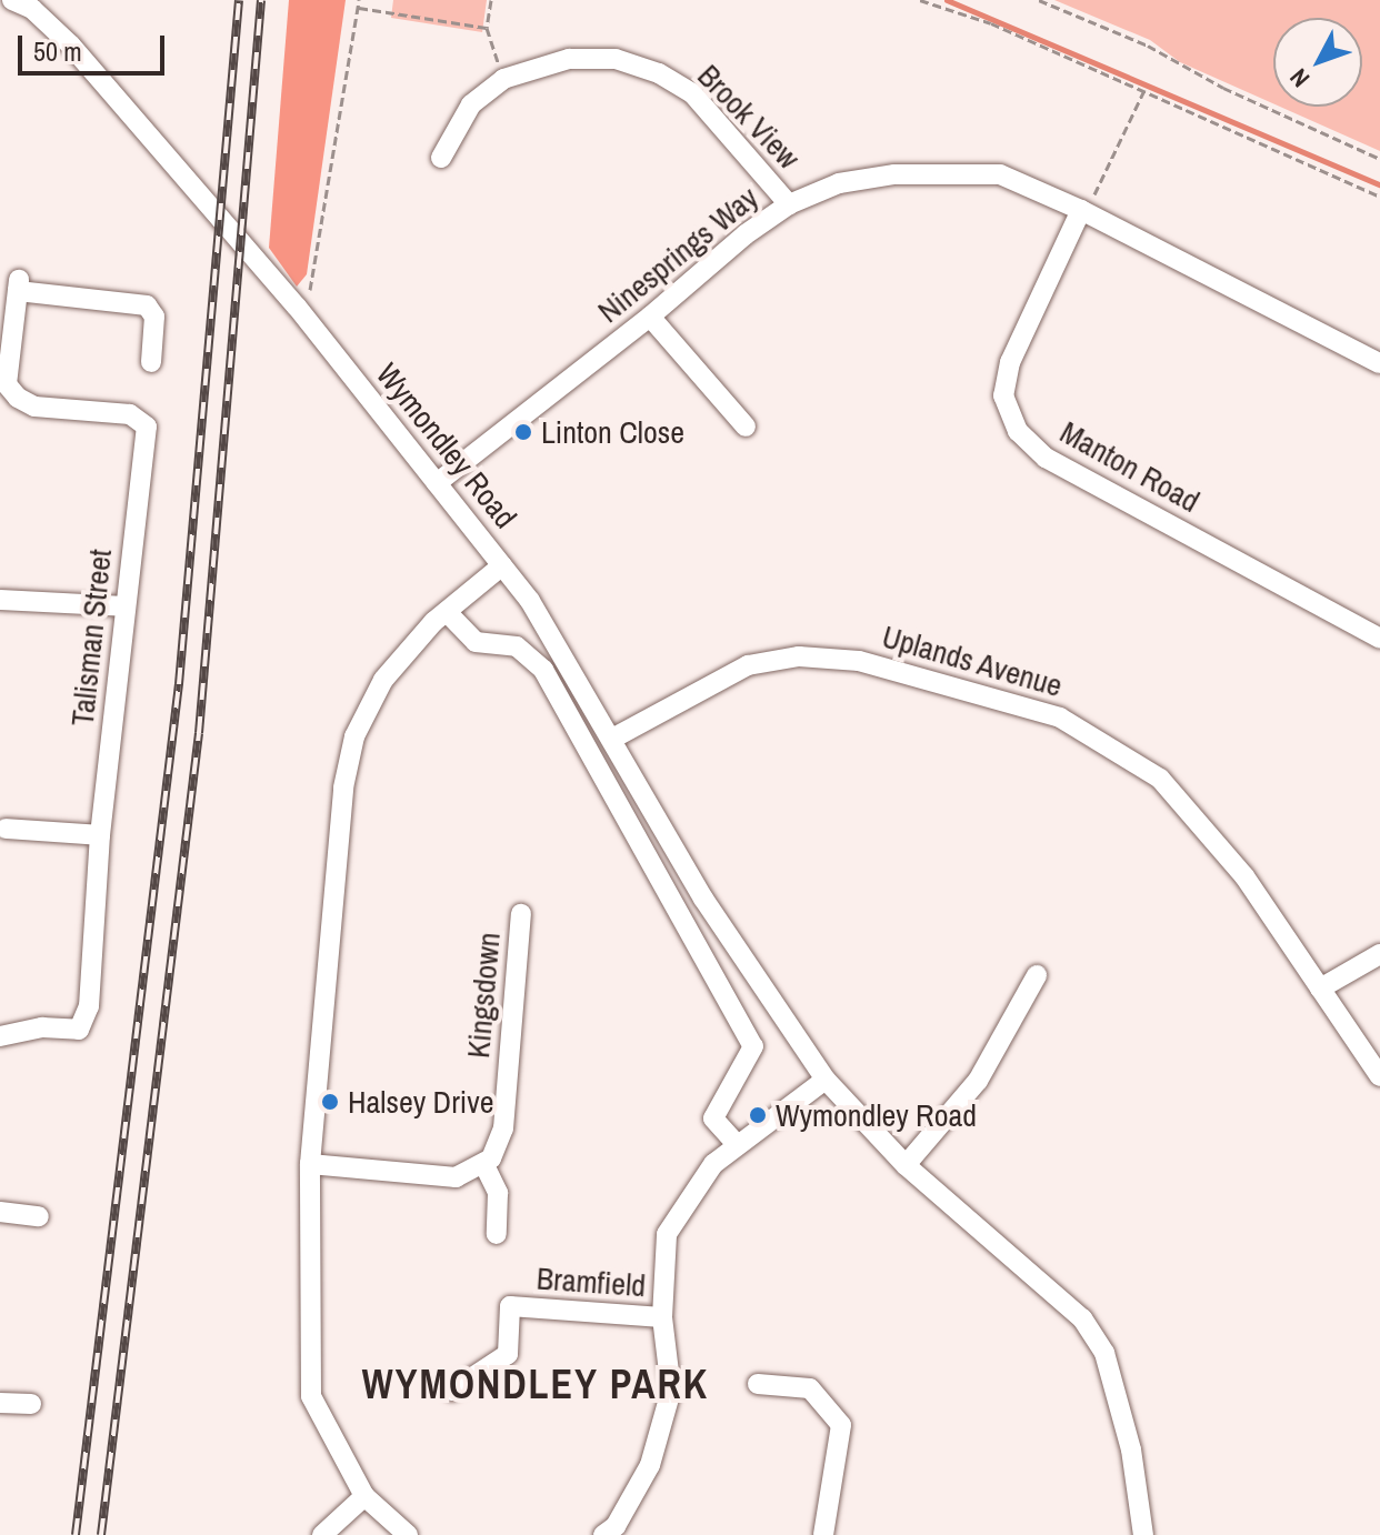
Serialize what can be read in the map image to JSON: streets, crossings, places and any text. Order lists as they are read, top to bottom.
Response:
{
  "streets": {
    "street": [
      "Brook View",
      "Ninesprings Way",
      "Wymondley Road",
      "Manton Road",
      "Talisman Street",
      "Uplands Avenue",
      "Kingsdown",
      "Bramfield"
    ]
  },
  "crossings": [
    ["Brook View", "Ninesprings Way"],
    ["Ninesprings Way", "Wymondley Road"],
    ["Ninesprings Way", "Manton Road"],
    ["Wymondley Road", "Uplands Avenue"]
  ],
  "districts": ["WYMONDLEY PARK"],
  "places": ["Linton Close", "Halsey Drive", "Wymondley Road"],
  "scale_bar": "50 m",
  "north": "bottom left"
}
